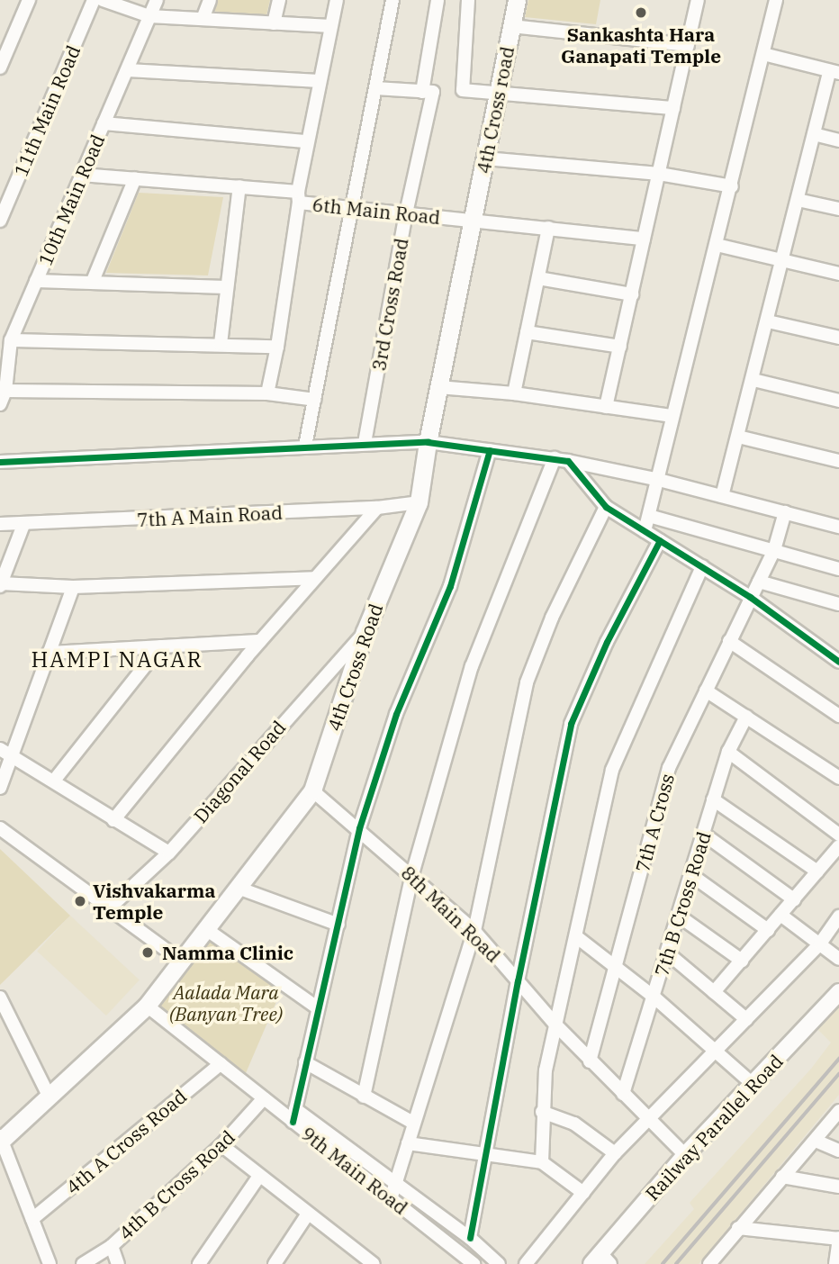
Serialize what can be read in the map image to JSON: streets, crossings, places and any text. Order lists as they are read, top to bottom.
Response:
{
  "streets": {
    "main road": ["4th Cross road", "4th Cross Road"],
    "street": [
      "11th Main Road",
      "10th Main Road",
      "6th Main Road",
      "3rd Cross Road",
      "7th A Main Road",
      "Diagonal Road",
      "7th A Cross",
      "7th B Cross Road",
      "8th Main Road",
      "Railway Parallel Road",
      "4th A Cross Road",
      "9th Main Road",
      "4th B Cross Road"
    ]
  },
  "crossings": [
    ["4th Cross road", "6th Main Road"],
    ["4th Cross road", "4th Cross Road"],
    ["10th Main Road", "6th Main Road"],
    ["6th Main Road", "3rd Cross Road"],
    ["6th Main Road", "4th Cross Road"],
    ["7th A Main Road", "4th Cross Road"],
    ["4th Cross Road", "Diagonal Road"],
    ["4th Cross Road", "8th Main Road"],
    ["4th Cross Road", "9th Main Road"],
    ["7th A Cross", "8th Main Road"],
    ["7th B Cross Road", "8th Main Road"],
    ["8th Main Road", "Railway Parallel Road"],
    ["4th A Cross Road", "9th Main Road"],
    ["9th Main Road", "4th B Cross Road"]
  ],
  "districts": ["HAMPI NAGAR"],
  "parks": ["Aalada Mara (Banyan Tree)"],
  "places": ["Sankashta Hara Ganapati Temple", "Vishvakarma Temple", "Namma Clinic"]
}
